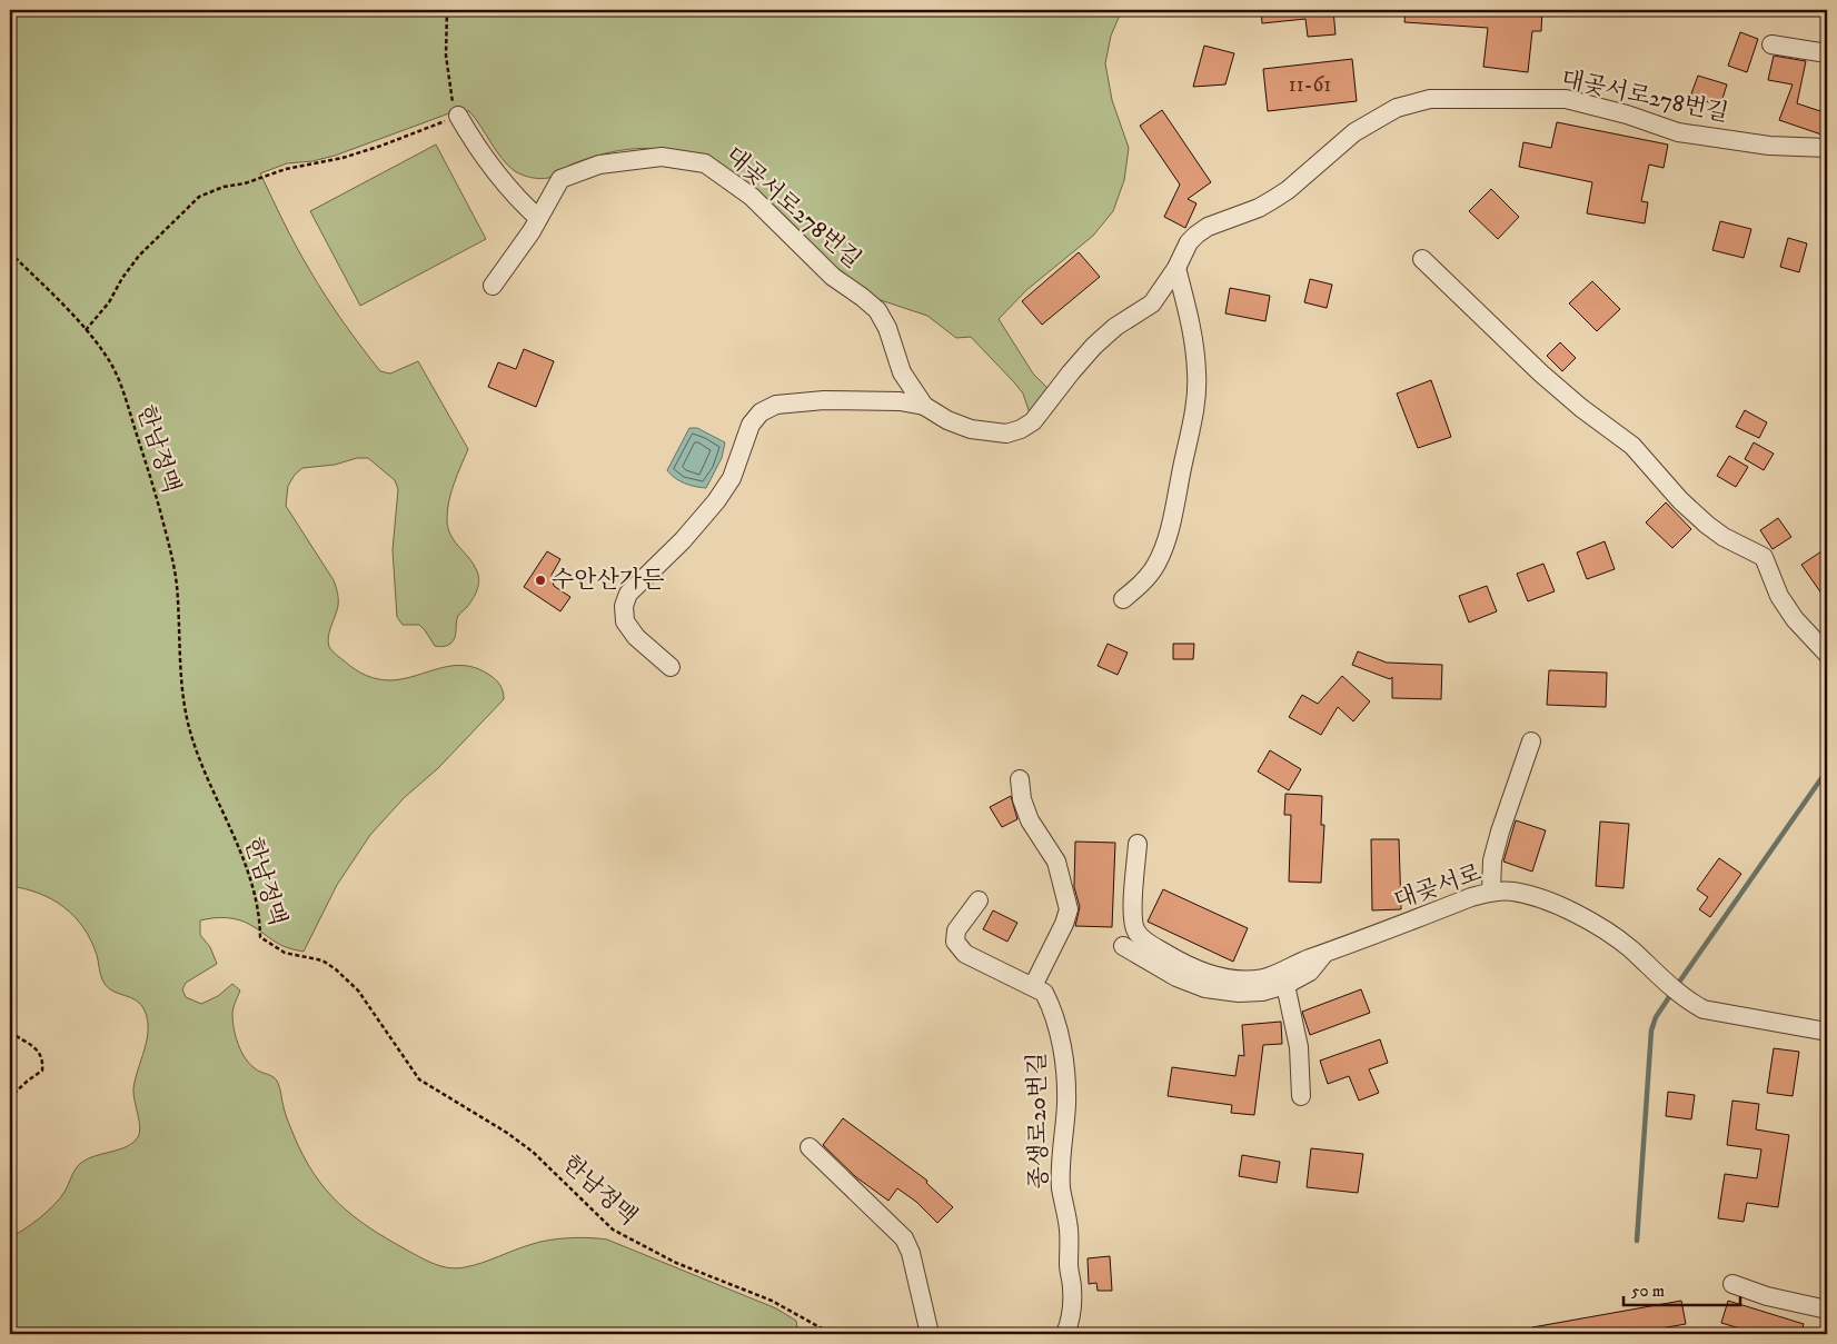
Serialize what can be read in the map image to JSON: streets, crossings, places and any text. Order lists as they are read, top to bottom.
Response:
{
  "streets": {
    "lane": ["대곶서로278번길", "대곶서로", "종생로20번길"],
    "path": ["한남정맥"]
  },
  "places": ["수안산가든"],
  "house_numbers": ["11-61"],
  "scale_bar": "50 m"
}
